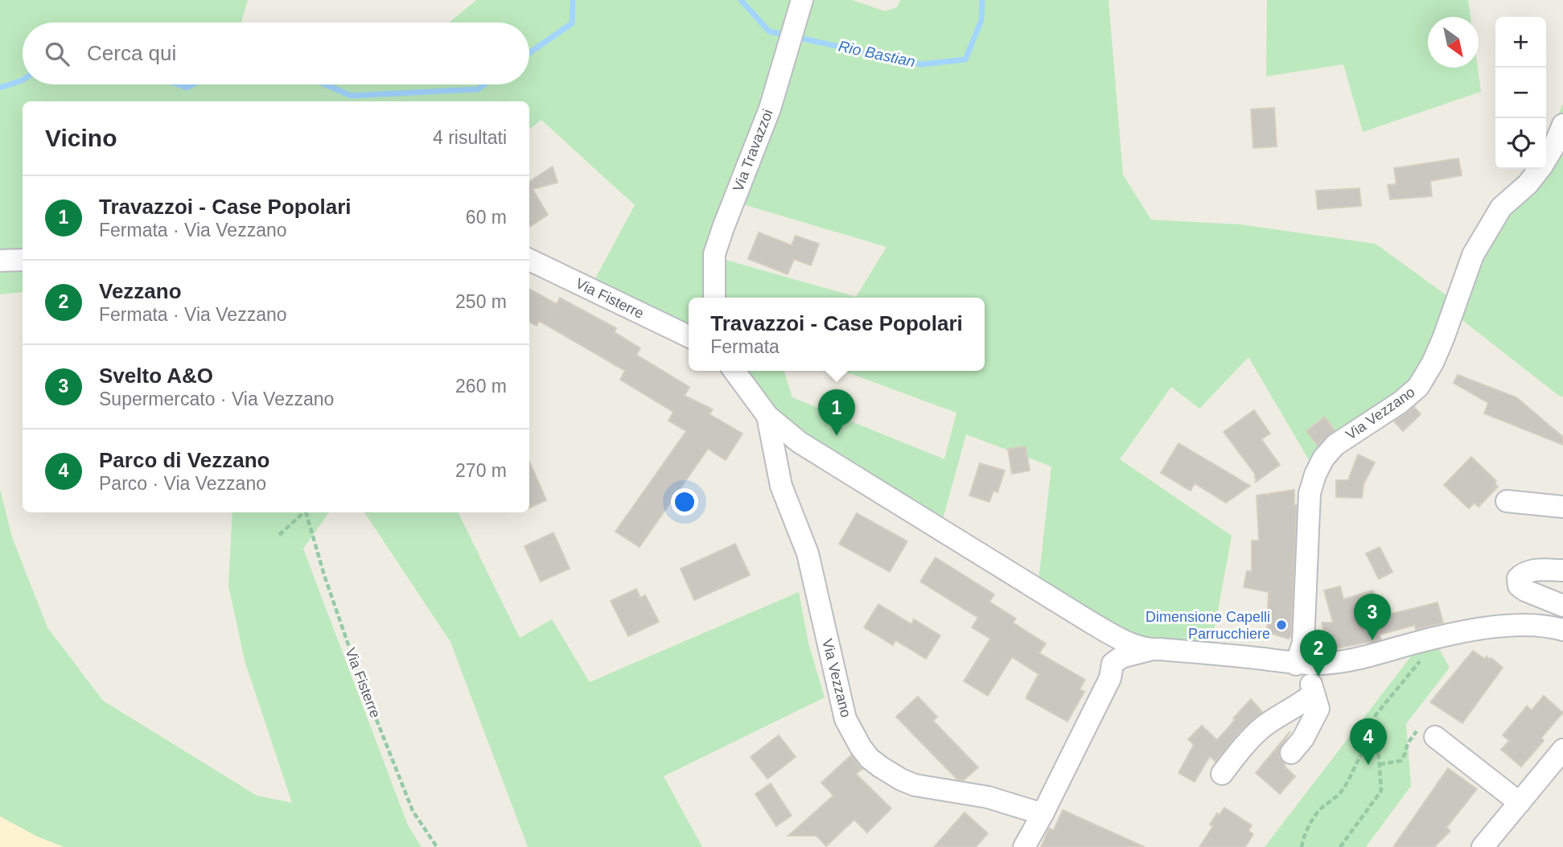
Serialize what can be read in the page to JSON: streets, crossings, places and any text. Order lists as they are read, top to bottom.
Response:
{
  "streets": {
    "street": ["Via Travazzoi", "Via Fisterre", "Via Vezzano"]
  },
  "water": ["Rio Bastian"],
  "places": ["Dimensione Capelli Parrucchiere"],
  "north": "bottom right",
  "page": {
    "map_buttons": ["+", "−"],
    "search": "Cerca qui",
    "heading": ["Vicino", "4 risultati"],
    "list": [
      {
        "mark": "1",
        "name": "Travazzoi - Case Popolari",
        "note": "Fermata · Via Vezzano",
        "value": "60 m"
      },
      {
        "mark": "2",
        "name": "Vezzano",
        "note": "Fermata · Via Vezzano",
        "value": "250 m"
      },
      {
        "mark": "3",
        "name": "Svelto A&O",
        "note": "Supermercato · Via Vezzano",
        "value": "260 m"
      },
      {
        "mark": "4",
        "name": "Parco di Vezzano",
        "note": "Parco · Via Vezzano",
        "value": "270 m"
      }
    ],
    "popup": ["Travazzoi - Case Popolari", "Fermata"],
    "pins": [
      "1",
      "3",
      "2",
      "4"
    ]
  }
}
